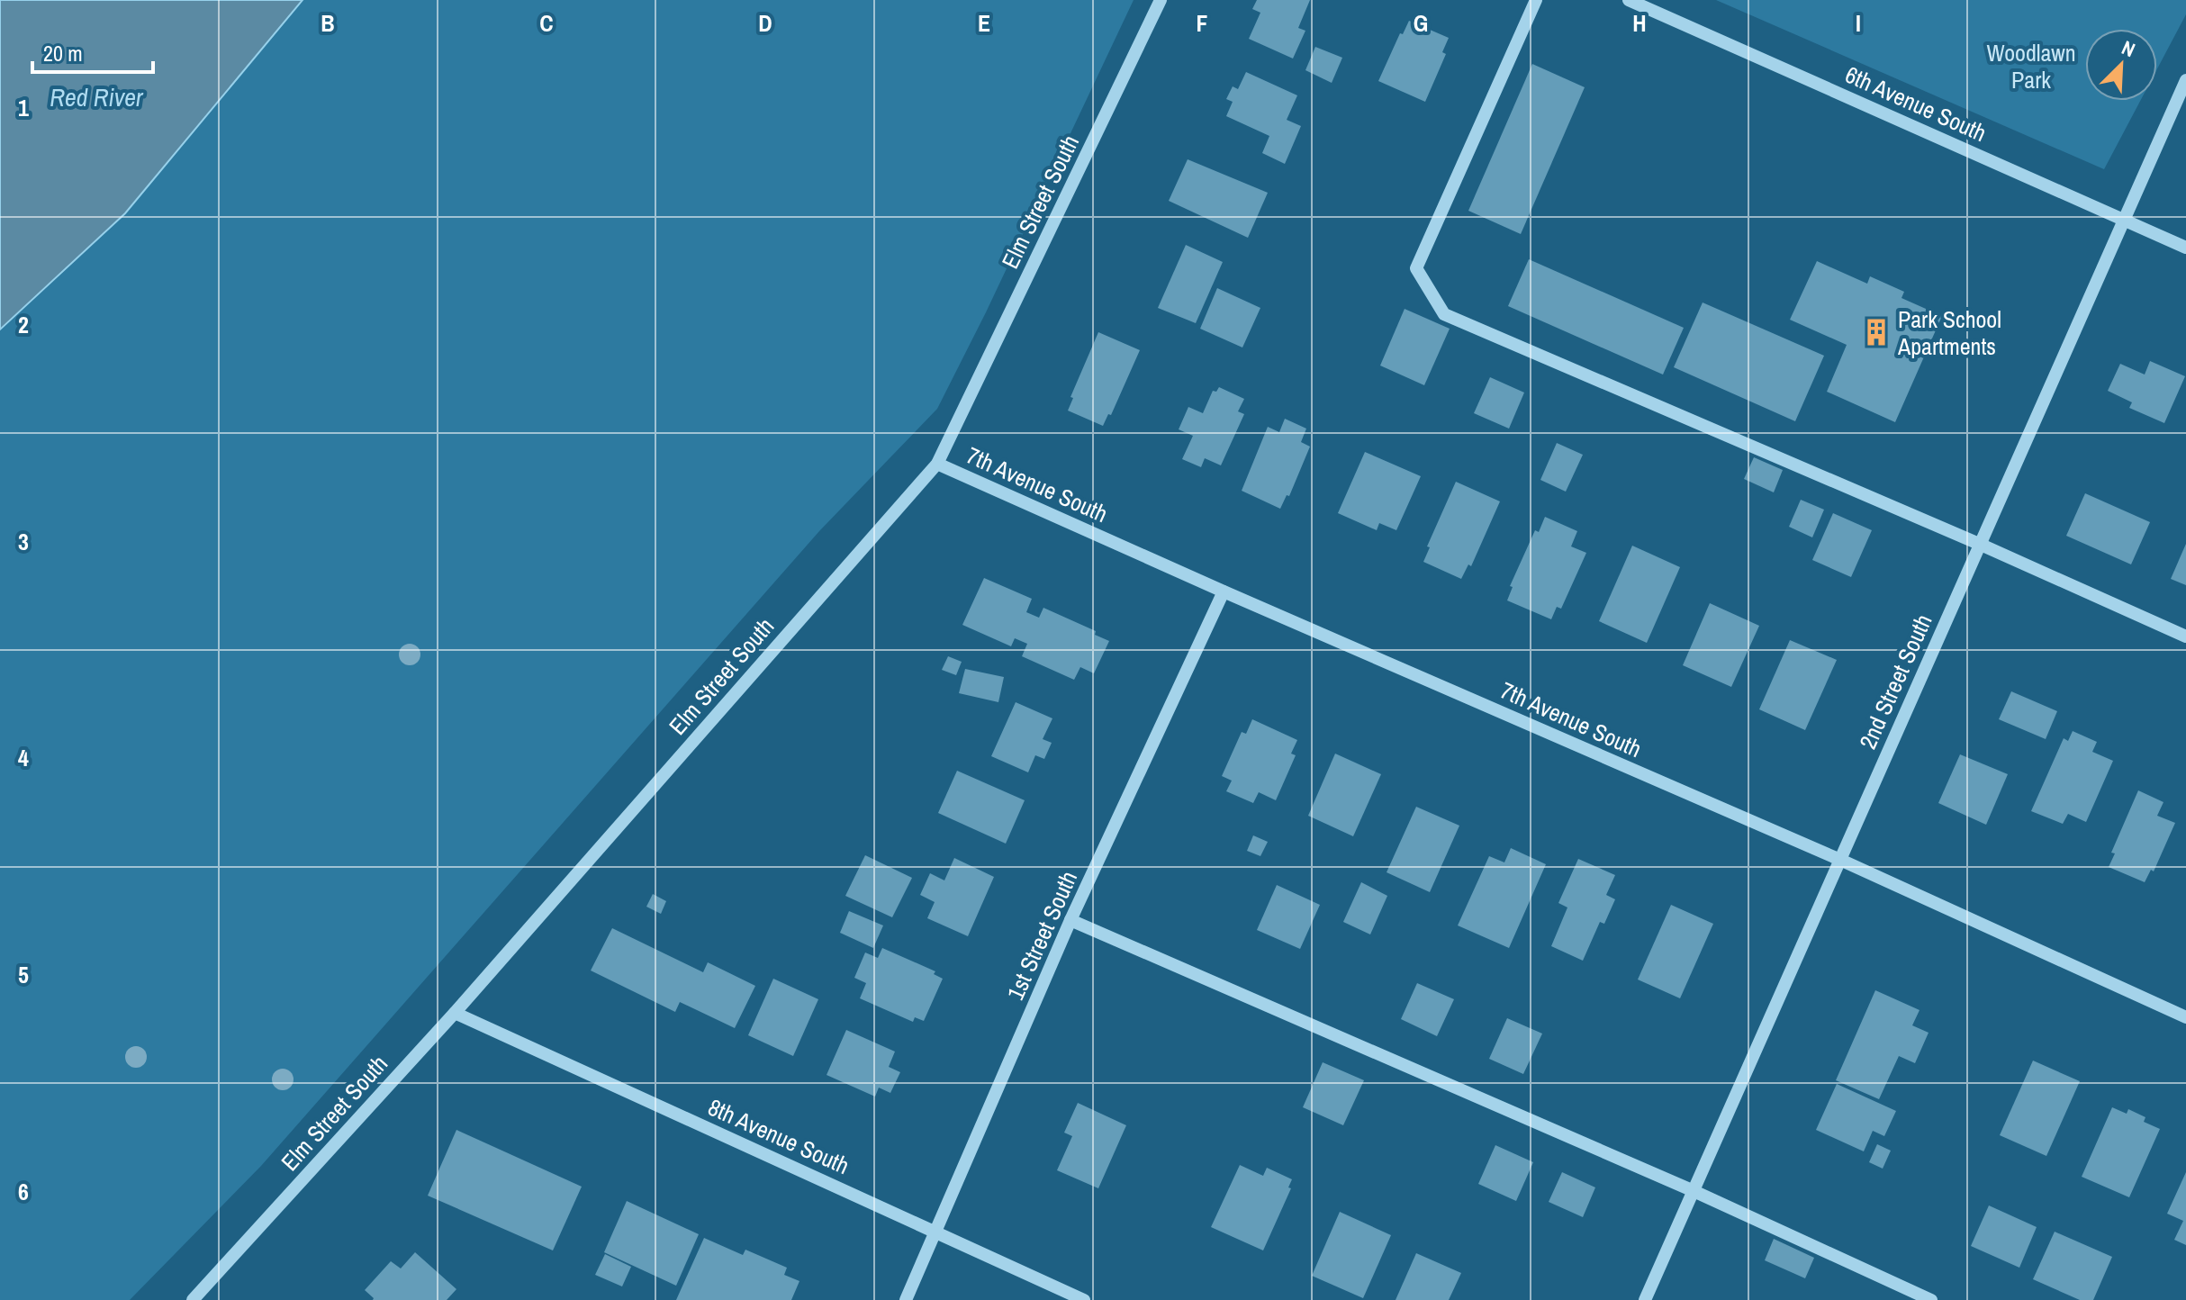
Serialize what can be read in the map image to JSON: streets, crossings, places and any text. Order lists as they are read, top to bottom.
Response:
{
  "streets": {
    "street": [
      "6th Avenue South",
      "Elm Street South",
      "7th Avenue South",
      "2nd Street South",
      "1st Street South",
      "8th Avenue South"
    ]
  },
  "crossings": [
    ["6th Avenue South", "2nd Street South"],
    ["Elm Street South", "7th Avenue South"],
    ["Elm Street South", "8th Avenue South"],
    ["7th Avenue South", "2nd Street South"],
    ["7th Avenue South", "1st Street South"],
    ["1st Street South", "8th Avenue South"]
  ],
  "water": ["Red River"],
  "parks": ["Woodlawn Park"],
  "places": {
    "building": ["Park School Apartments"]
  },
  "scale_bar": "20 m",
  "north": "top right",
  "grid": {
    "columns": [
      "B",
      "C",
      "D",
      "E",
      "F",
      "G",
      "H",
      "I"
    ],
    "rows": [
      "1",
      "2",
      "3",
      "4",
      "5",
      "6"
    ]
  }
}
